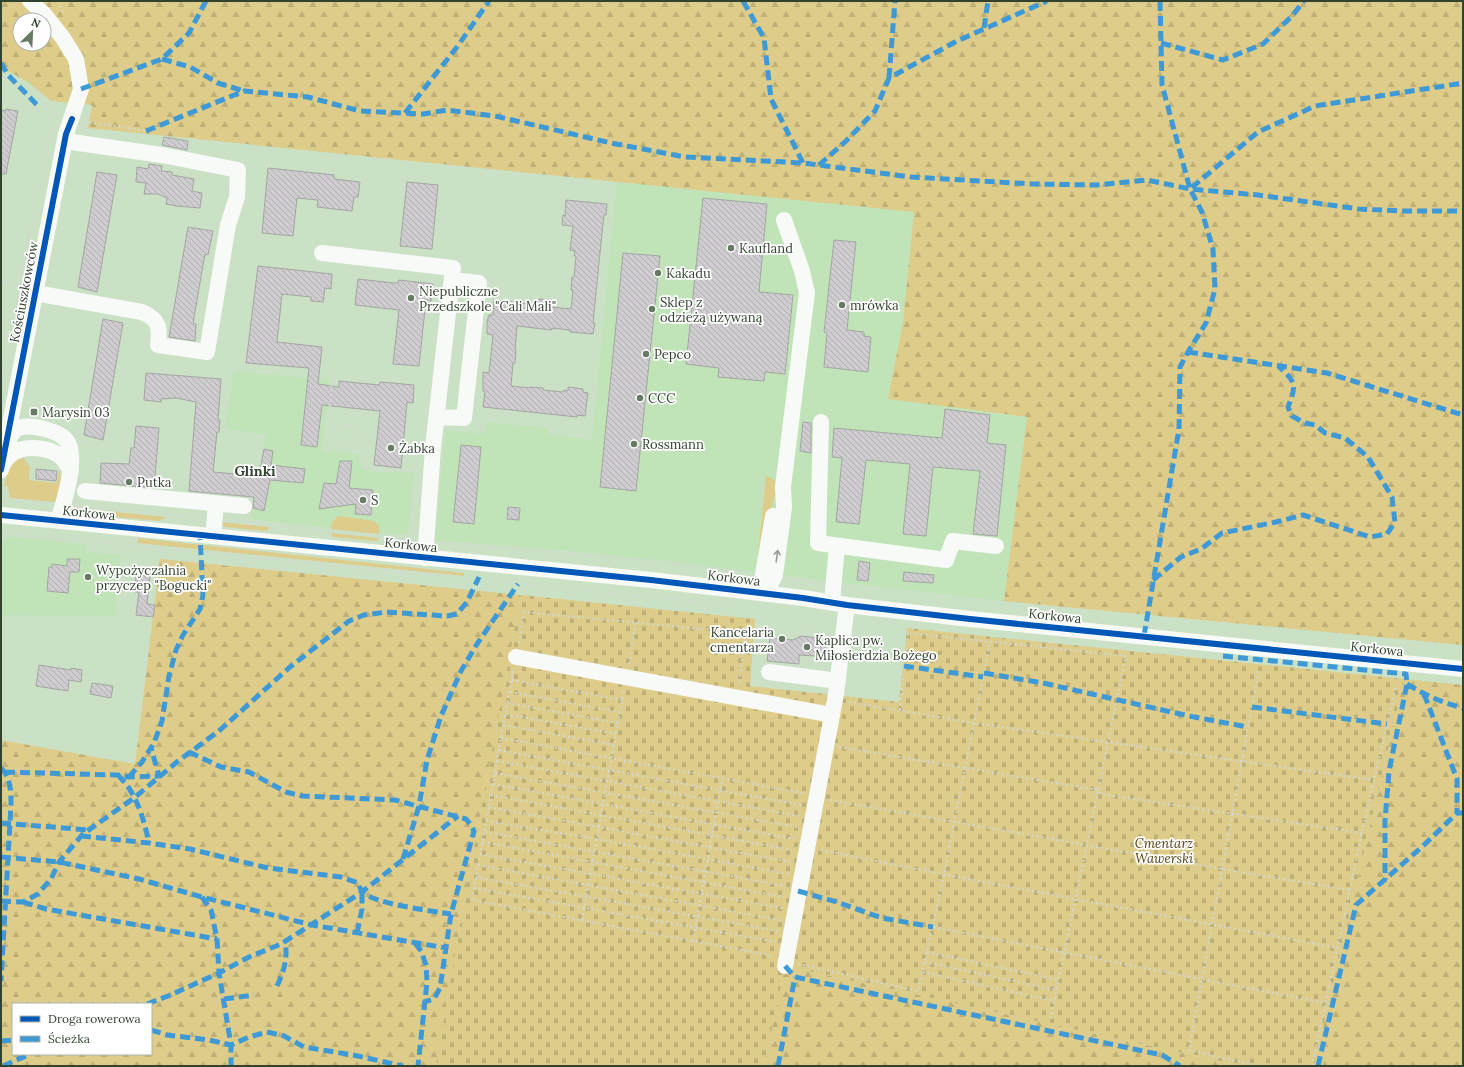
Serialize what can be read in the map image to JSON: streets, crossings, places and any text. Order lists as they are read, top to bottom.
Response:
{
  "streets": {
    "street": ["Kościuszkowców", "Korkowa"]
  },
  "districts": ["Glinki"],
  "parks": ["Cmentarz Wawerski"],
  "places": {
    "other": [
      "Kaufland",
      "Kakadu",
      "Niepubliczne Przedszkole \"Cali Mali\"",
      "mrówka",
      "Sklep z odzieżą używaną",
      "Pepco",
      "CCC",
      "Rossmann",
      "Żabka",
      "Putka",
      "S",
      "Wypożyczalnia przyczep \"Bogucki\"",
      "Kancelaria cmentarza",
      "Kaplica pw. Miłosierdzia Bożego"
    ],
    "transit": ["Marysin 03"]
  },
  "legend": ["Droga rowerowa", "Ścieżka"],
  "north": "top right"
}
